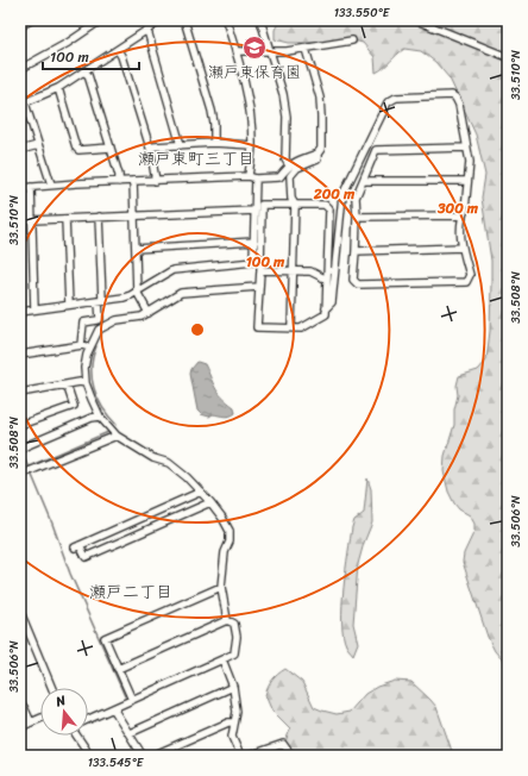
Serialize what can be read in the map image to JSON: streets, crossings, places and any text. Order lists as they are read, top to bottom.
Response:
{
  "districts": ["瀬戸東町三丁目", "瀬戸二丁目"],
  "places": {
    "school or university": ["瀬戸東保育園"]
  },
  "scale_bar": "100 m",
  "north": "top",
  "coordinates": [
    "133.550°E",
    "33.510°N",
    "33.508°N",
    "33.506°N",
    "133.545°E"
  ],
  "rings": ["200 m", "300 m", "100 m"]
}
